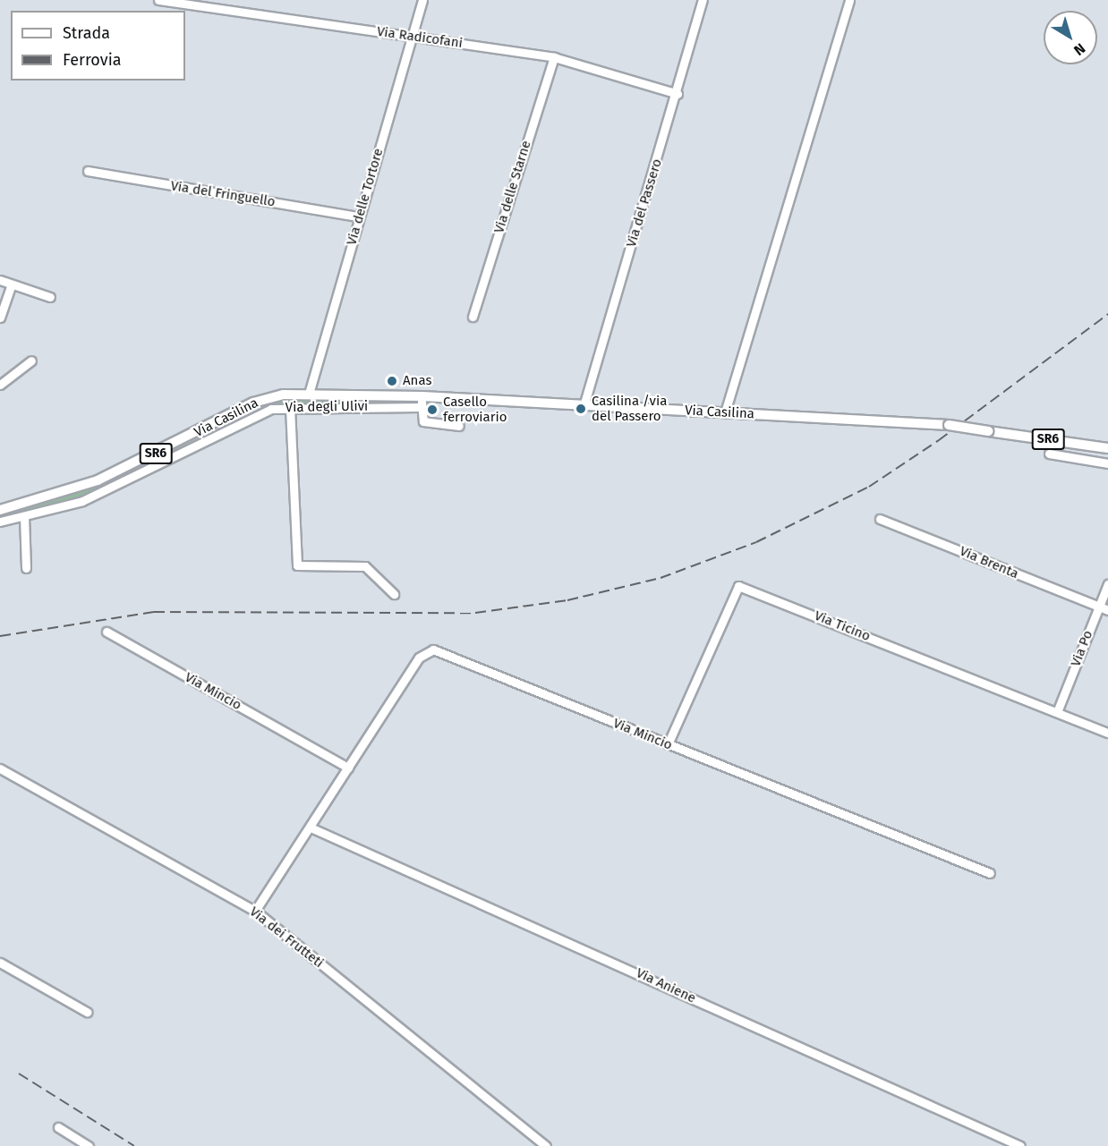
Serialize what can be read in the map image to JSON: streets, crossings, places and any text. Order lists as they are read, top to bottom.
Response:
{
  "streets": {
    "main road": ["Via Casilina", "SR6"],
    "street": [
      "Via Radicofani",
      "Via delle Starne",
      "Via del Fringuello",
      "Via delle Tortore",
      "Via del Passero",
      "Via degli Ulivi",
      "Via Brenta",
      "Via Ticino",
      "Via Po",
      "Via Mincio",
      "Via dei Frutteti",
      "Via Aniene"
    ]
  },
  "crossings": [
    ["Via Radicofani", "Via delle Starne"],
    ["Via Radicofani", "Via delle Tortore"],
    ["Via Radicofani", "Via del Passero"],
    ["Via del Fringuello", "Via delle Tortore"],
    ["Via delle Tortore", "Via Casilina"],
    ["Via del Passero", "Via Casilina"],
    ["Via degli Ulivi", "Via Casilina"],
    ["Via Brenta", "Via Po"],
    ["Via Ticino", "Via Po"],
    ["Via Ticino", "Via Mincio"],
    ["Via Mincio", "Via dei Frutteti"],
    ["Via Mincio", "Via Aniene"]
  ],
  "places": ["Anas", "Casilina /via del Passero", "Casello ferroviario"],
  "legend": ["Strada", "Ferrovia"],
  "north": "bottom right"
}
